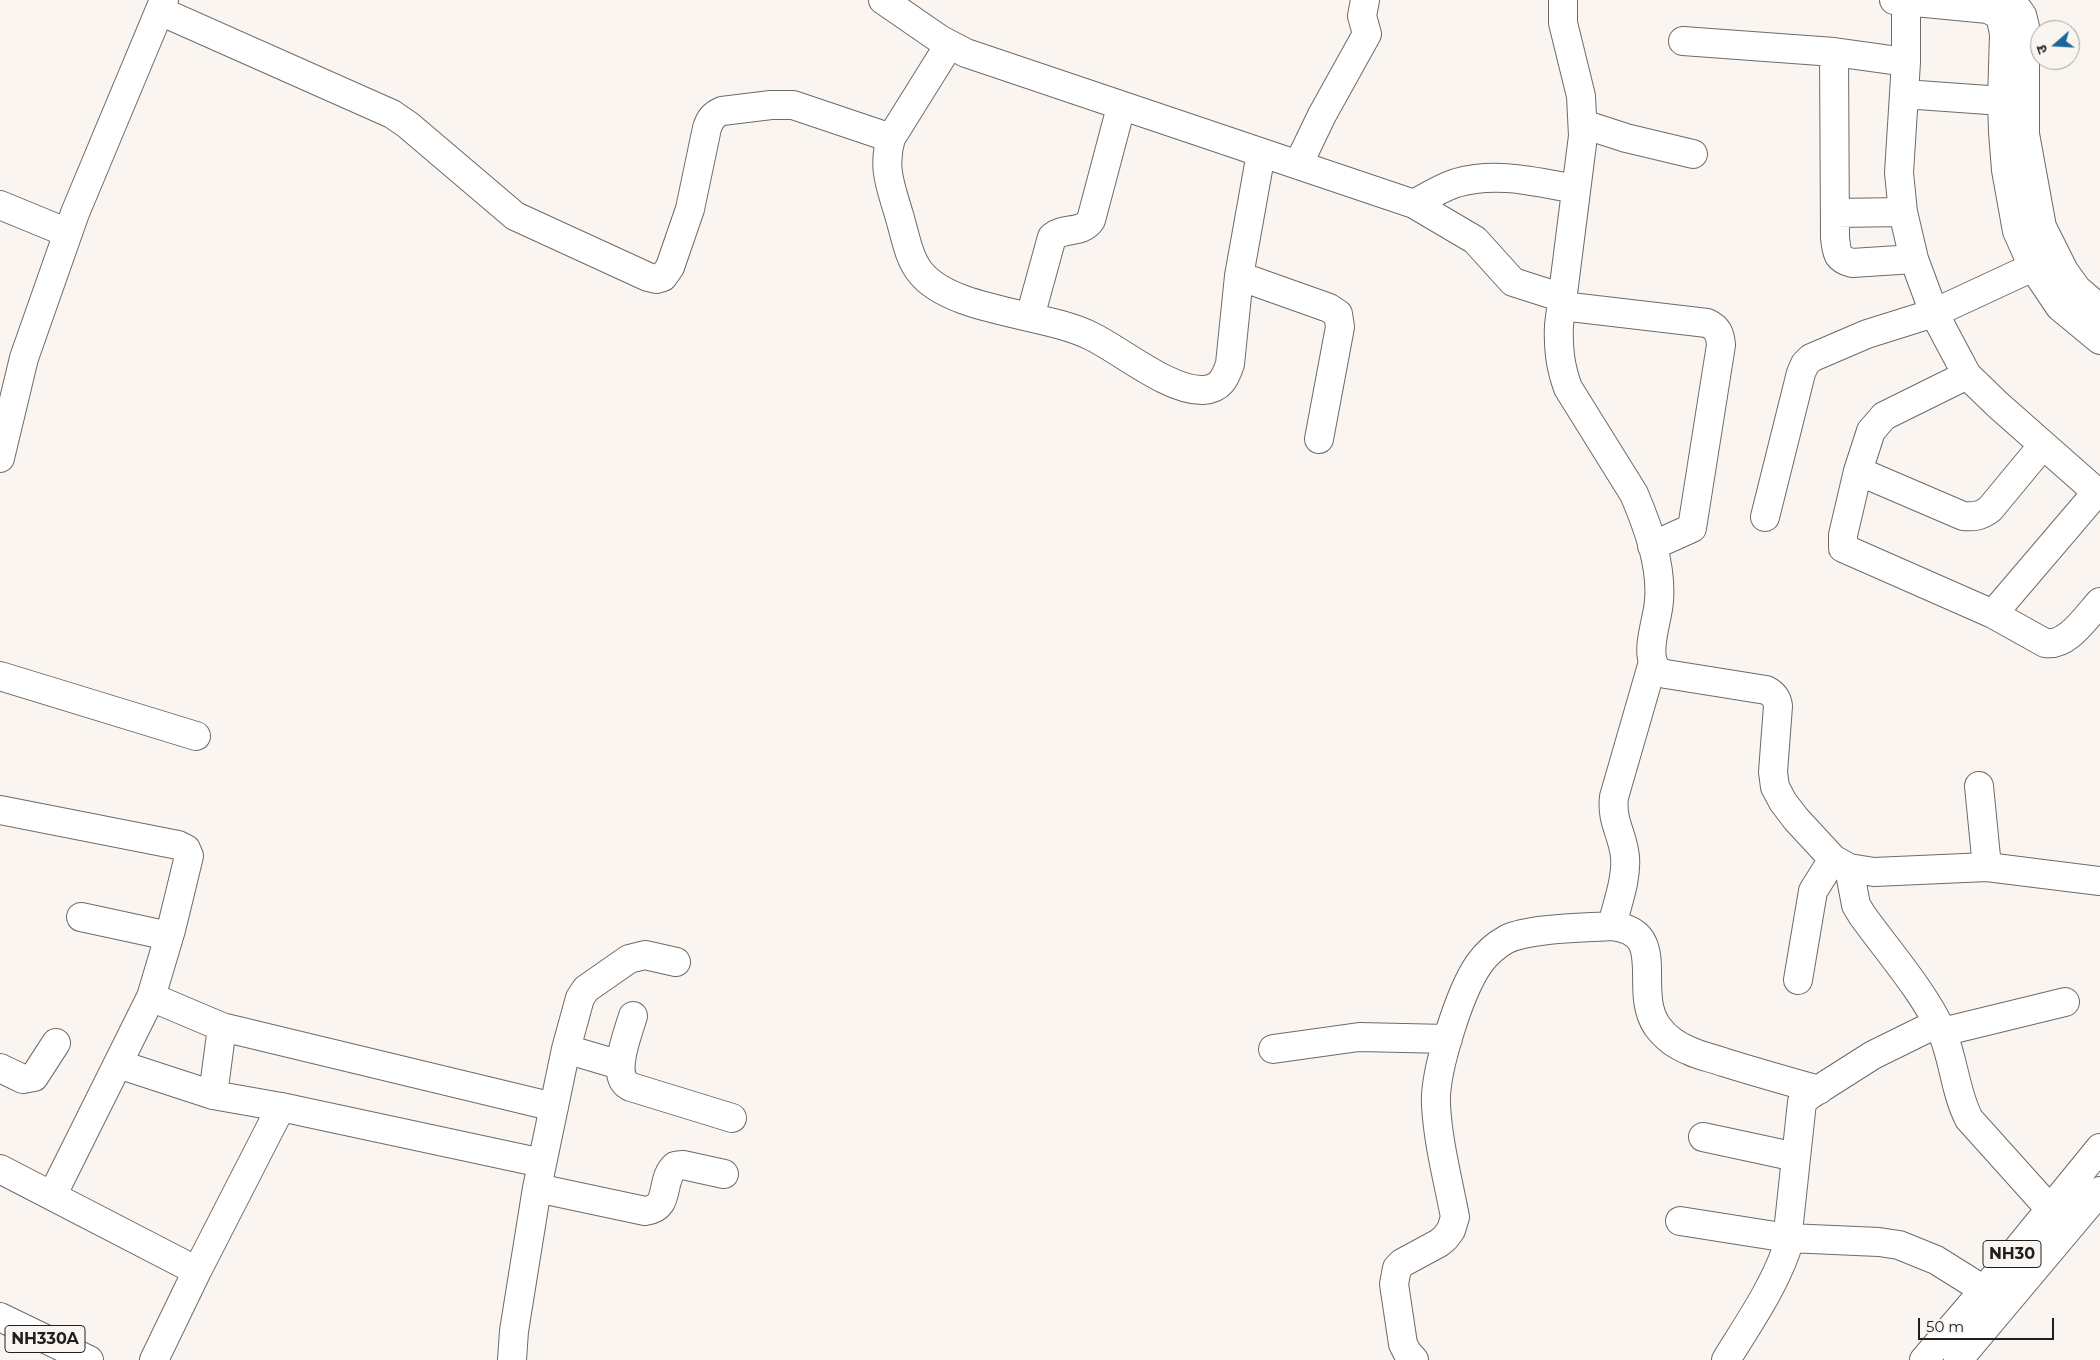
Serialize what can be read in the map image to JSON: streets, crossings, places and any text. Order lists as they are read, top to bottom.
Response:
{
  "streets": {
    "main road": ["NH30", "NH330A"]
  },
  "scale_bar": "50 m",
  "north": "left"
}
